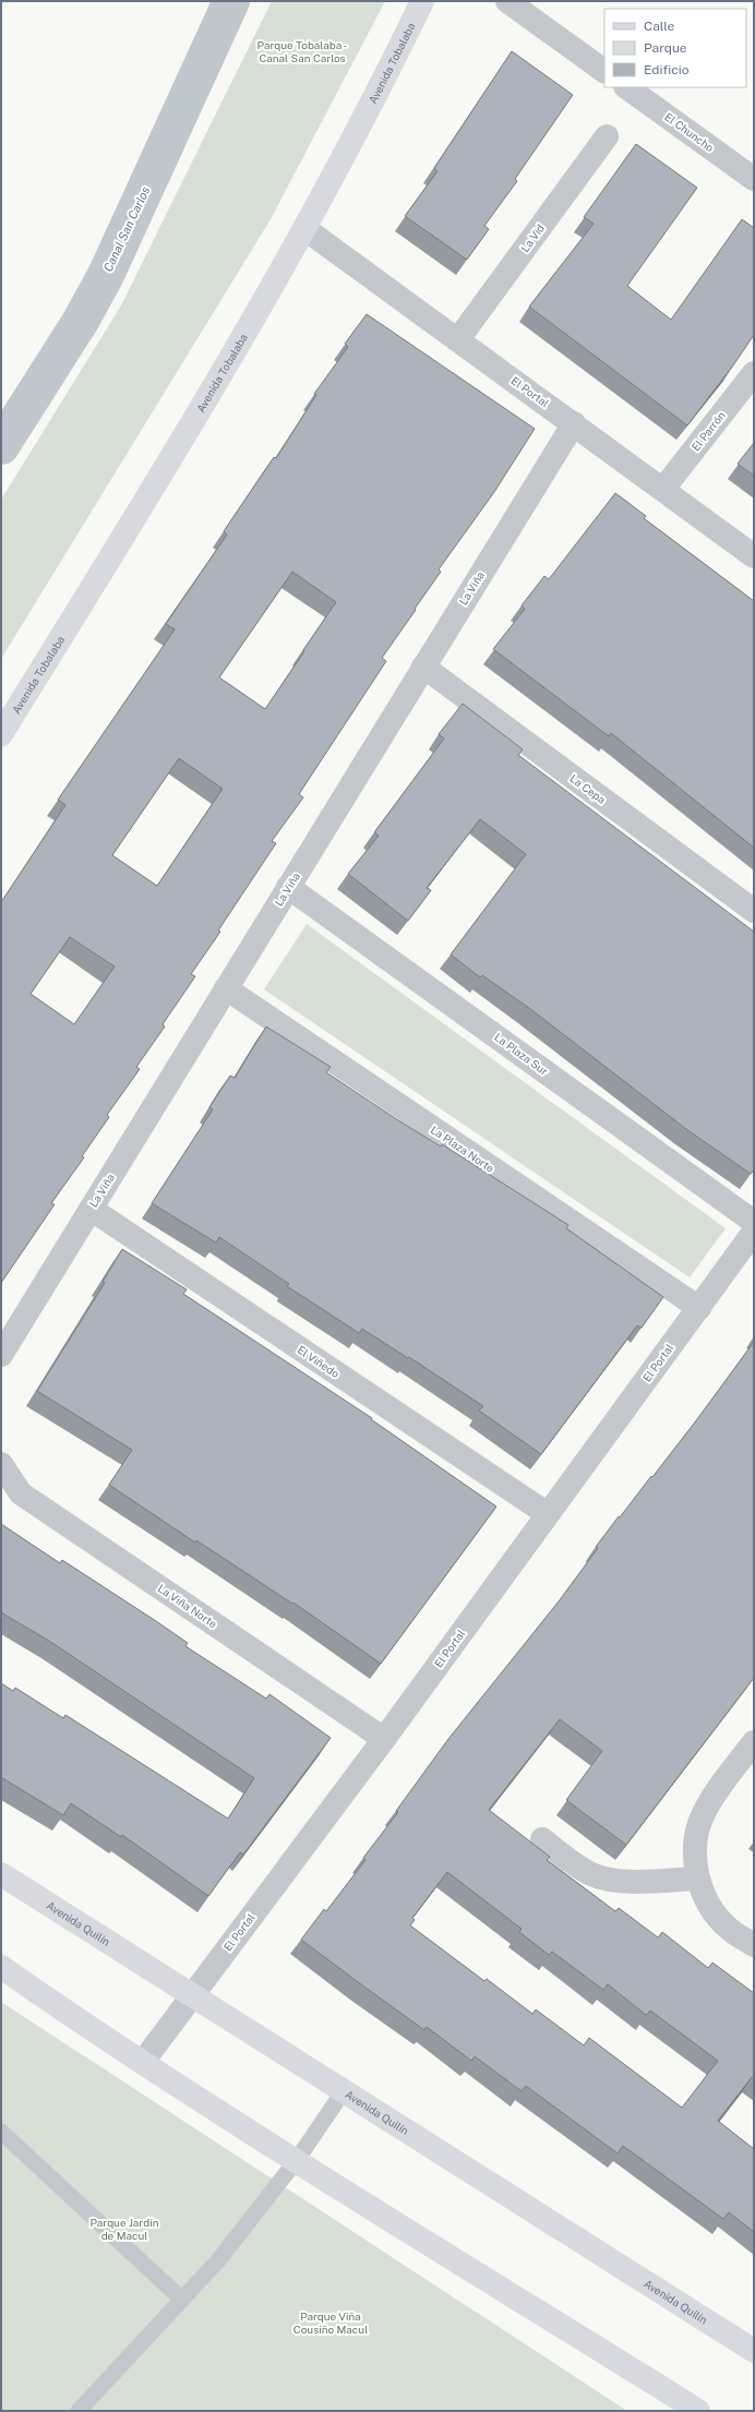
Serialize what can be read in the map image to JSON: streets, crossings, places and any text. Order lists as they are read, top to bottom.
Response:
{
  "streets": {
    "main road": ["Avenida Tobalaba", "Avenida Quilín"],
    "street": [
      "El Chuncho",
      "La Vid",
      "El Portal",
      "El Parrón",
      "La Viña",
      "La Cepa",
      "La Plaza Sur",
      "La Plaza Norte",
      "El Viñedo",
      "La Viña Norte"
    ]
  },
  "crossings": [
    ["Avenida Tobalaba", "El Portal"],
    ["La Vid", "El Portal"],
    ["El Portal", "El Parrón"],
    ["El Portal", "La Viña"],
    ["El Portal", "La Plaza Norte"],
    ["El Portal", "El Viñedo"],
    ["El Portal", "La Viña Norte"],
    ["El Portal", "Avenida Quilín"],
    ["La Viña", "La Cepa"],
    ["La Viña", "La Plaza Sur"],
    ["La Viña", "La Plaza Norte"],
    ["La Viña", "El Viñedo"]
  ],
  "water": ["Canal San Carlos"],
  "parks": ["Parque Tobalaba - Canal San Carlos", "Parque Jardín de Macul", "Parque Viña Cousiño Macul"],
  "legend": ["Calle", "Parque", "Edificio"]
}
